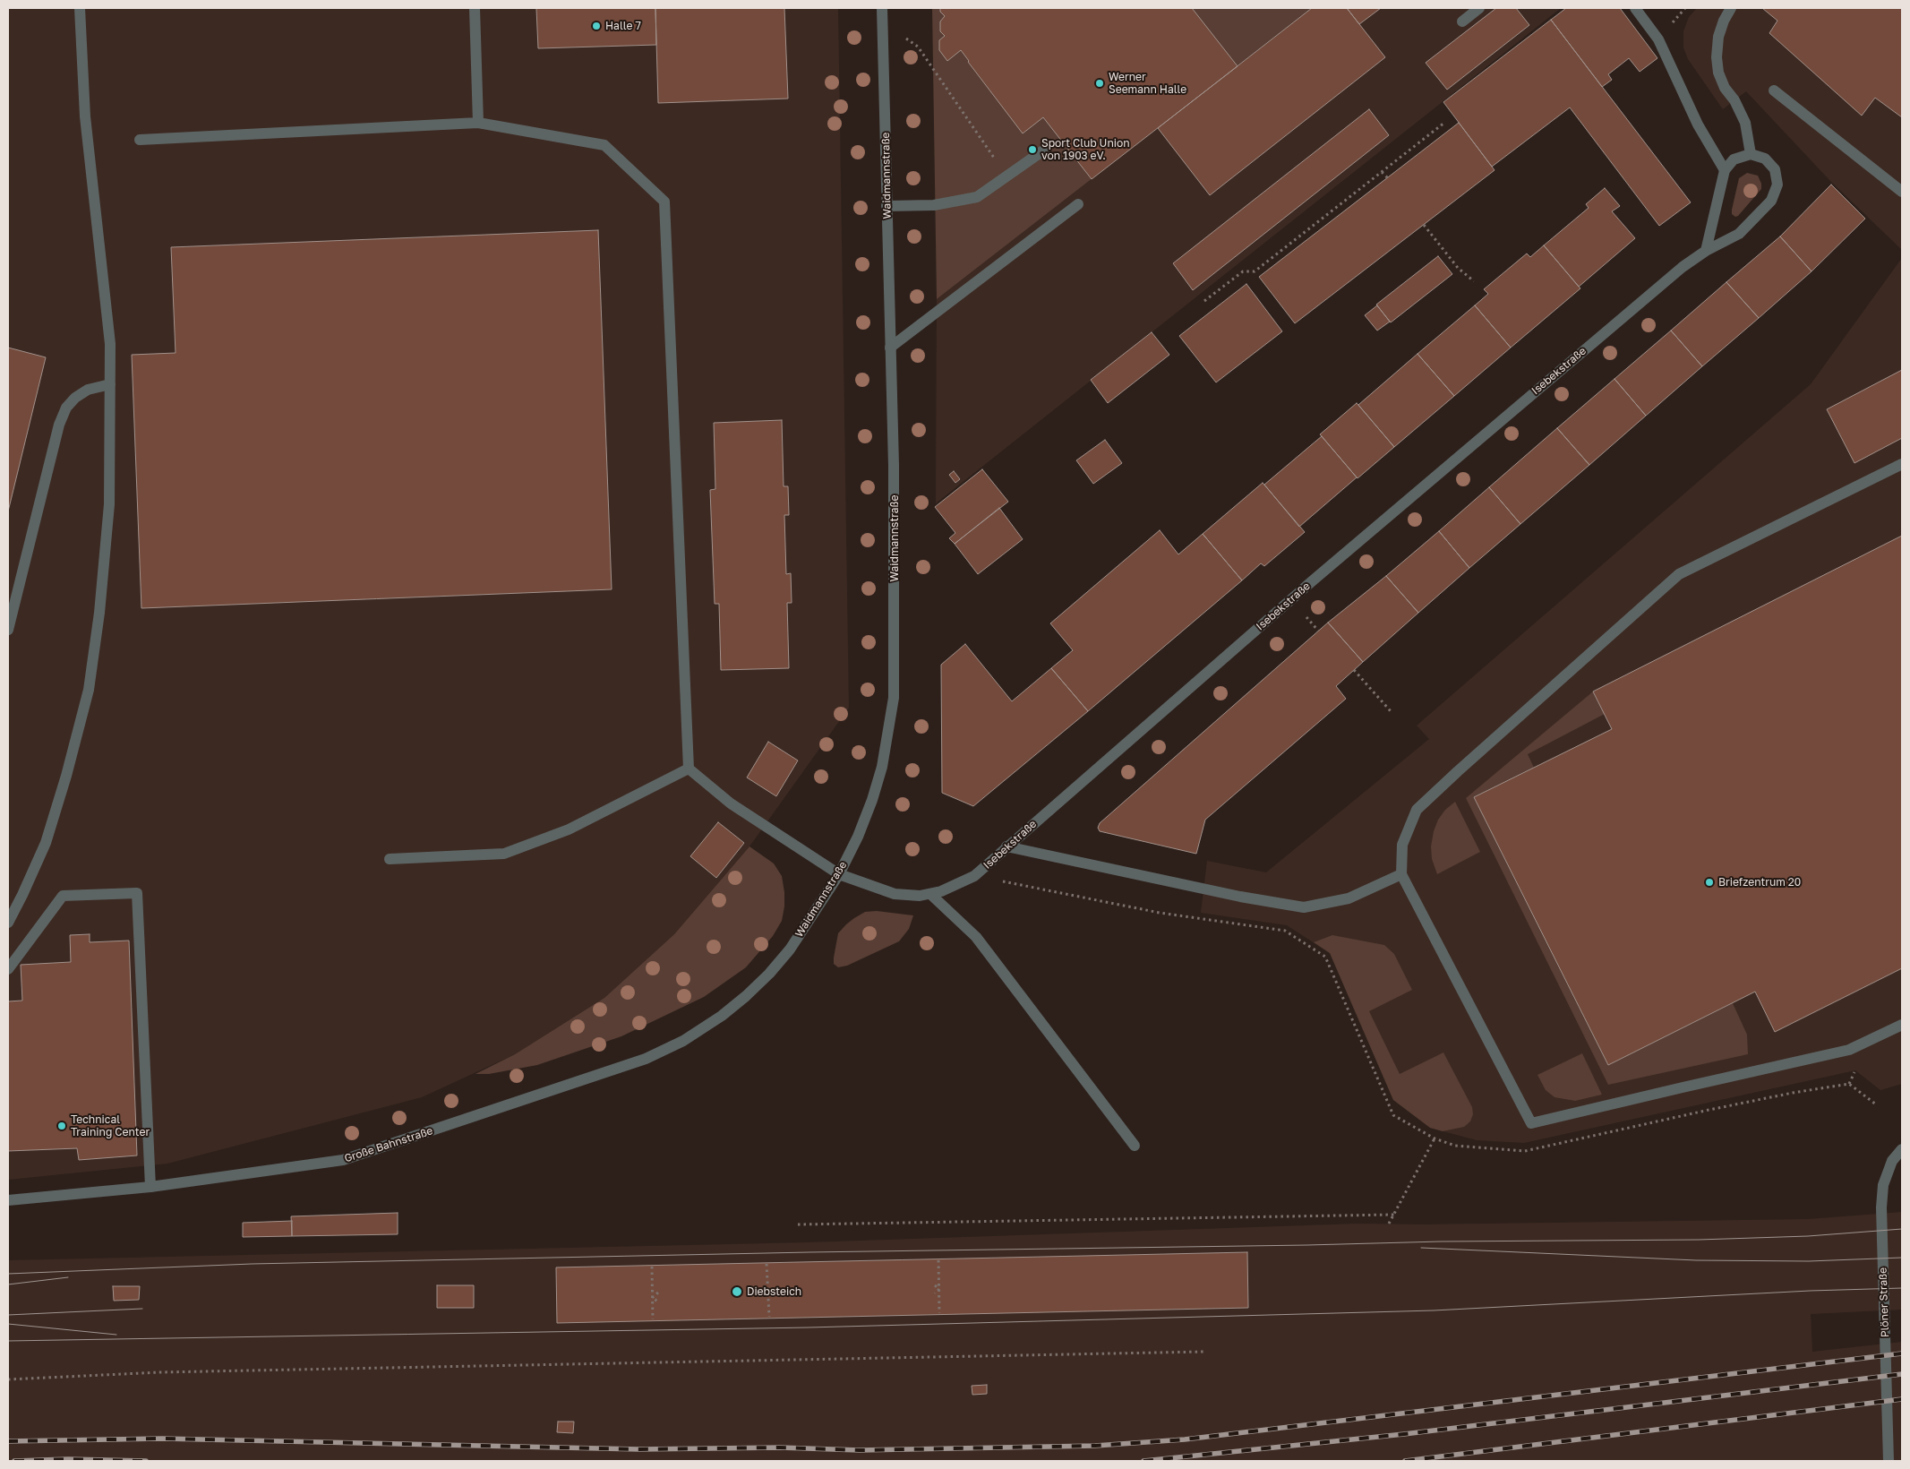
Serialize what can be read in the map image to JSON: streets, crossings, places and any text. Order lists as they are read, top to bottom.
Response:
{
  "streets": {
    "street": [
      "Waidmannstraße",
      "Isebekstraße",
      "Große Bahnstraße",
      "Plöner Straße"
    ]
  },
  "crossings": [
    ["Waidmannstraße", "Isebekstraße"],
    ["Waidmannstraße", "Große Bahnstraße"]
  ],
  "places": [
    "Halle 7",
    "Werner Seemann Halle",
    "Sport Club Union von 1903 eV.",
    "Briefzentrum 20",
    "Technical Training Center",
    "Diebsteich"
  ]
}
